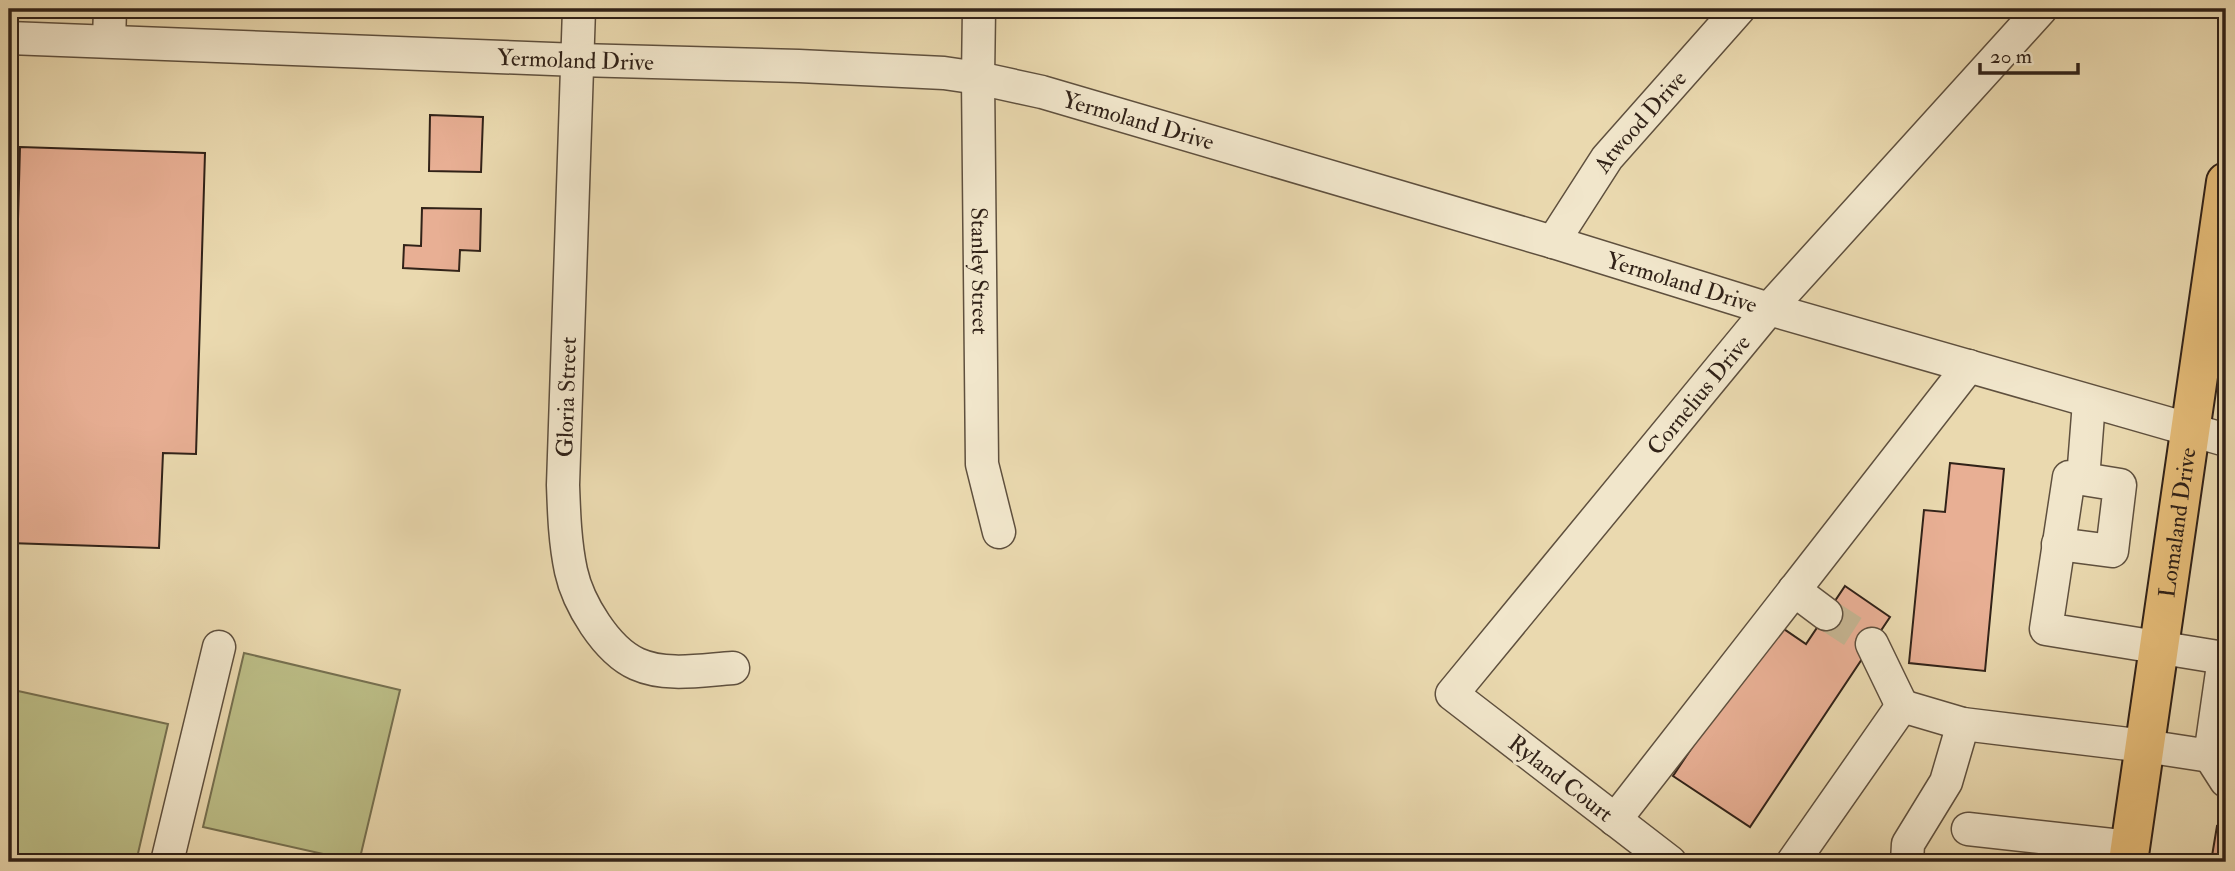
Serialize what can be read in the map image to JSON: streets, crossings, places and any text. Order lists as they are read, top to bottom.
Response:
{
  "streets": {
    "main road": ["Lomaland Drive"],
    "street": [
      "Yermoland Drive",
      "Atwood Drive",
      "Stanley Street",
      "Cornelius Drive",
      "Gloria Street",
      "Ryland Court"
    ]
  },
  "crossings": [
    ["Yermoland Drive", "Atwood Drive"],
    ["Yermoland Drive", "Stanley Street"],
    ["Yermoland Drive", "Cornelius Drive"],
    ["Yermoland Drive", "Gloria Street"],
    ["Yermoland Drive", "Lomaland Drive"],
    ["Cornelius Drive", "Ryland Court"]
  ],
  "scale_bar": "20 m"
}
